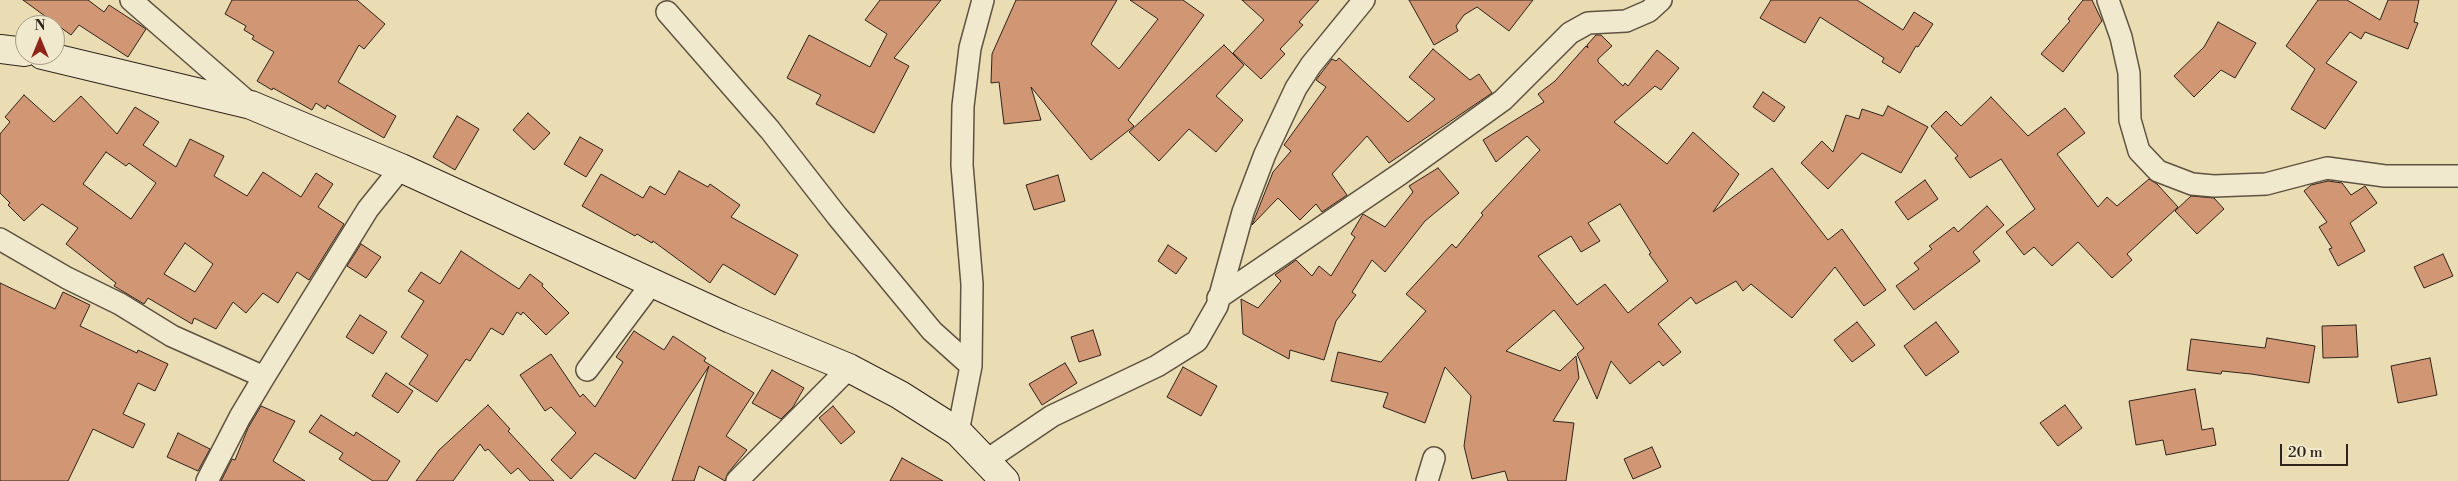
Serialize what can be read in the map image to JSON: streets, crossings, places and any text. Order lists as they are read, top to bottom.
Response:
{
  "scale_bar": "20 m",
  "north": "top"
}
